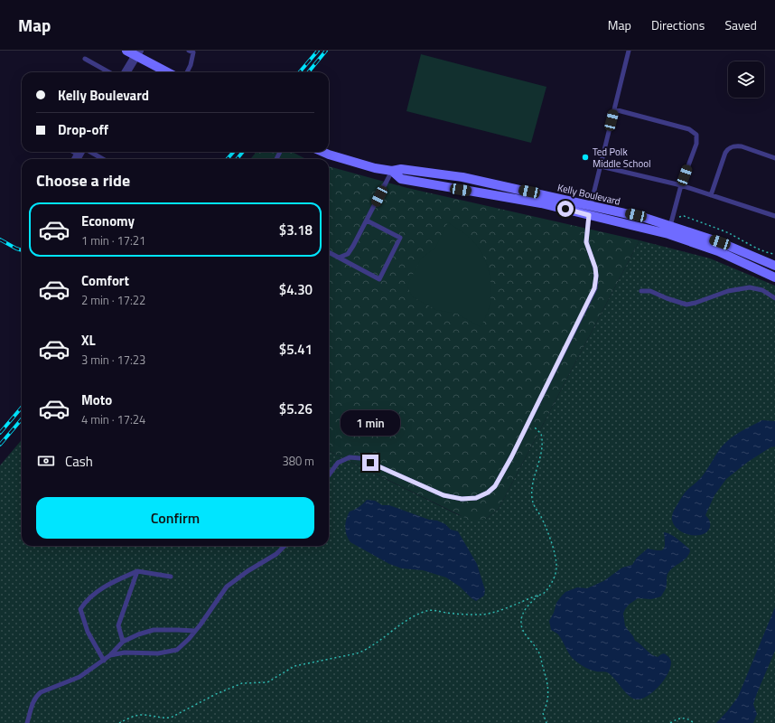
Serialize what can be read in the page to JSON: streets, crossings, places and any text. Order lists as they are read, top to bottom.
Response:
{
  "streets": {
    "street": ["Kelly Boulevard"]
  },
  "places": ["Ted Polk Middle School"],
  "page": {
    "header": "Map",
    "nav": ["Map", "Directions", "Saved"],
    "banner": ["Kelly Boulevard", "Drop-off"],
    "heading": "Choose a ride",
    "list": [
      {
        "name": "Economy",
        "note": "1 min · 17:21",
        "value": "$3.18"
      },
      {
        "name": "Comfort",
        "note": "2 min · 17:22",
        "value": "$4.30"
      },
      {
        "name": "XL",
        "note": "3 min · 17:23",
        "value": "$5.41"
      },
      {
        "name": "Moto",
        "note": "4 min · 17:24",
        "value": "$5.26"
      }
    ],
    "bubble": "1 min",
    "pay": ["Cash", "380 m"],
    "buttons": "Confirm"
  }
}
